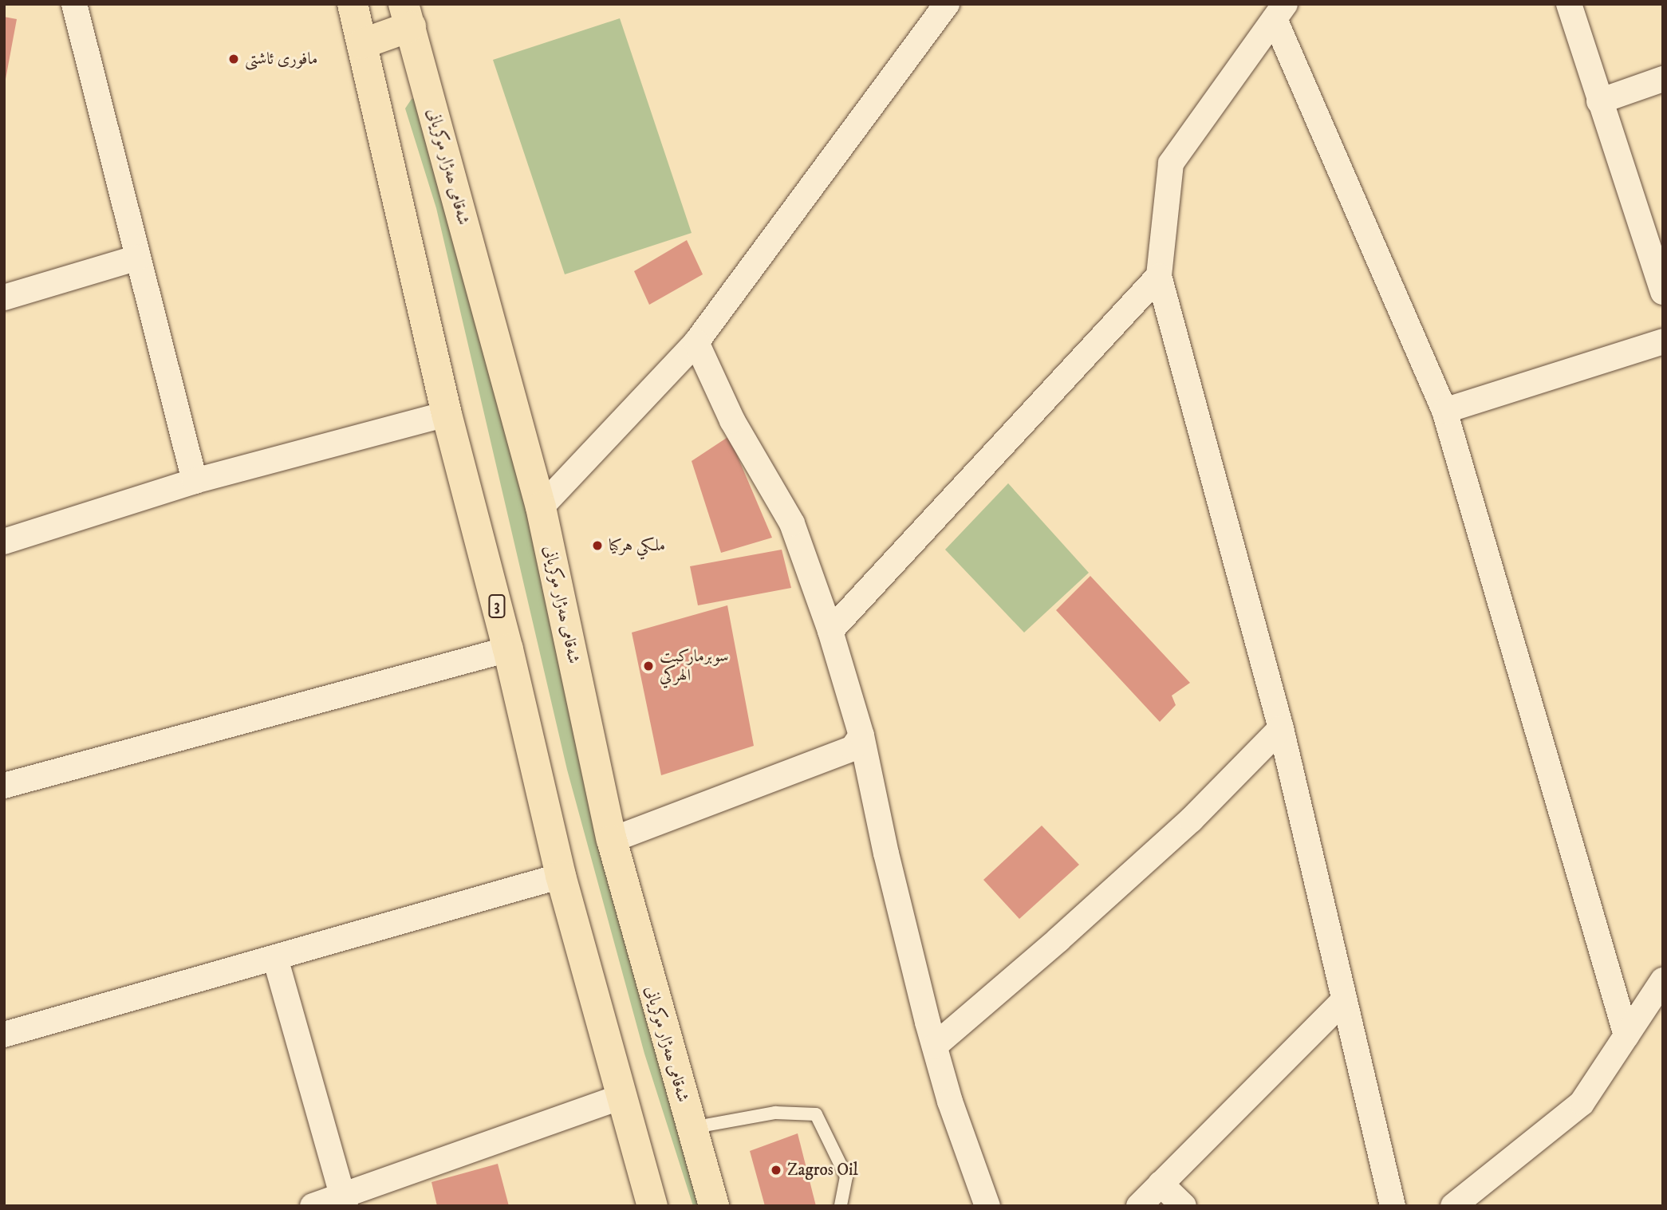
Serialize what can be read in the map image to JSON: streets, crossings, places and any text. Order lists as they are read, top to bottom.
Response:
{
  "streets": {
    "highway": ["شەقامی ھەژار موکریانی", "3"]
  },
  "places": [
    "مافوری ئاشتی",
    "ملكي هركيا",
    "سوبرماركيت الهركي",
    "Zagros Oil"
  ]
}
